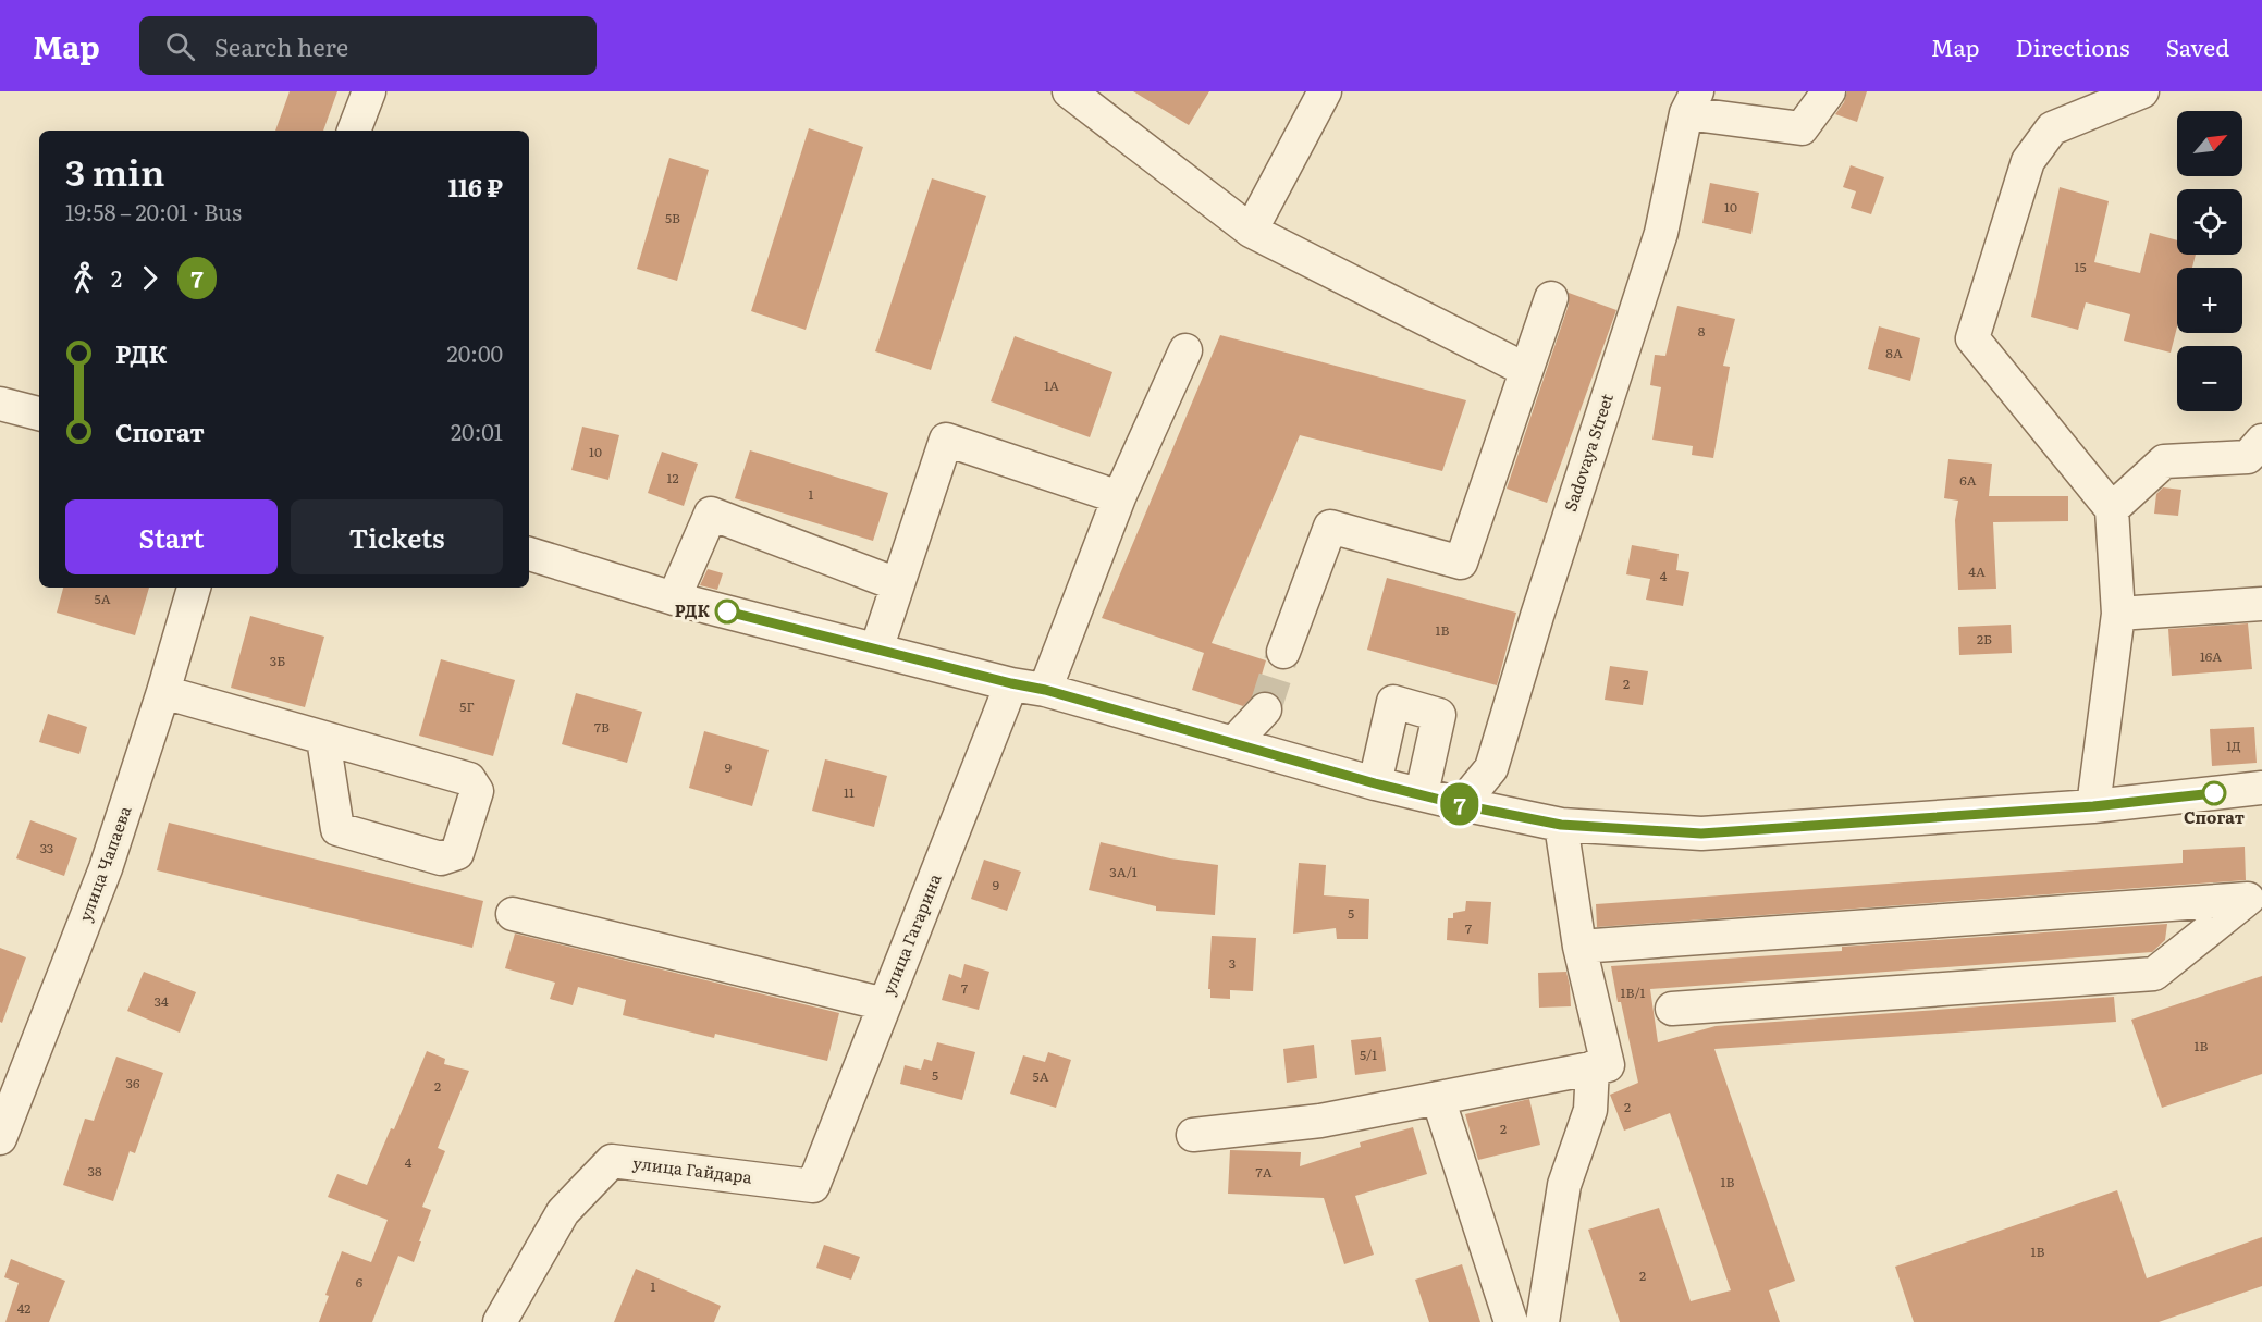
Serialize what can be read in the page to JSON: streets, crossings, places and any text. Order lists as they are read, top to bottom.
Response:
{
  "streets": {
    "street": [
      "Sadovaya Street",
      "улица Чапаева",
      "улица Гагарина",
      "улица Гайдара"
    ]
  },
  "crossings": [
    ["улица Гагарина", "улица Гайдара"]
  ],
  "places": ["РДК", "Спогат"],
  "lines": ["bus line 7"],
  "house_numbers": [
    "10",
    "5В",
    "15",
    "8",
    "8А",
    "1А",
    "10",
    "12",
    "6А",
    "1",
    "4А",
    "4",
    "5А",
    "1В",
    "2Б",
    "16А",
    "3Б",
    "2",
    "5Г",
    "7В",
    "1Д",
    "9",
    "11",
    "33",
    "3А/1",
    "9",
    "5",
    "7",
    "3",
    "7",
    "1В/1",
    "34",
    "1В",
    "5/1",
    "5",
    "5А",
    "36",
    "2",
    "2",
    "2",
    "4",
    "38",
    "7А",
    "1В",
    "1В",
    "2",
    "6",
    "1",
    "42"
  ],
  "north": "top right",
  "page": {
    "header": "Map",
    "search": "Search here",
    "nav": ["Map", "Directions", "Saved"],
    "on_map": "7",
    "map_buttons": ["+", "−"],
    "heading": ["3 min", "19:58 – 20:01 · Bus", "116 ₽"],
    "legs": ["2", "7"],
    "list": [
      {
        "name": "РДК",
        "value": "20:00"
      },
      {
        "name": "Спогат",
        "value": "20:01"
      }
    ],
    "buttons": ["Start", "Tickets"]
  }
}
